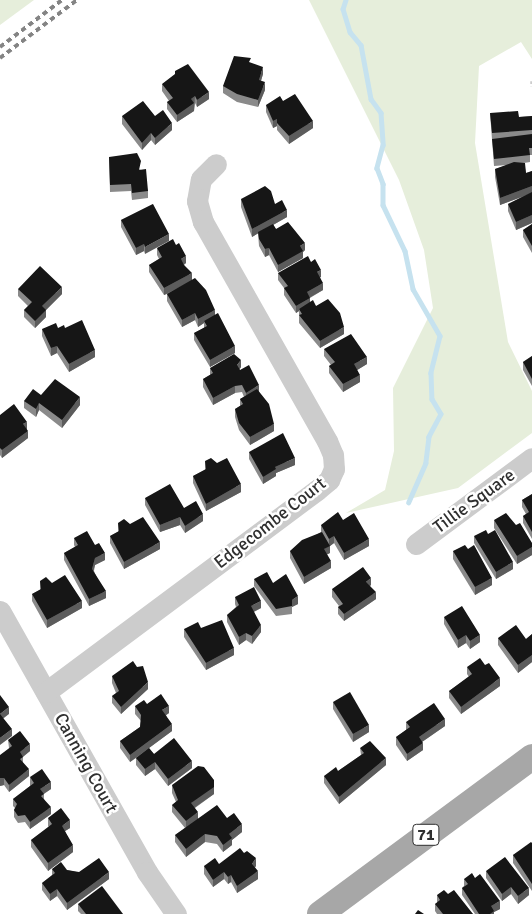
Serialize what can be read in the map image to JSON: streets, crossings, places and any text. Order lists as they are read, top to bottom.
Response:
{
  "streets": {
    "main road": ["71"],
    "street": ["Tillie Square", "Edgecombe Court", "Canning Court"]
  },
  "crossings": [
    ["Edgecombe Court", "Canning Court"]
  ]
}
